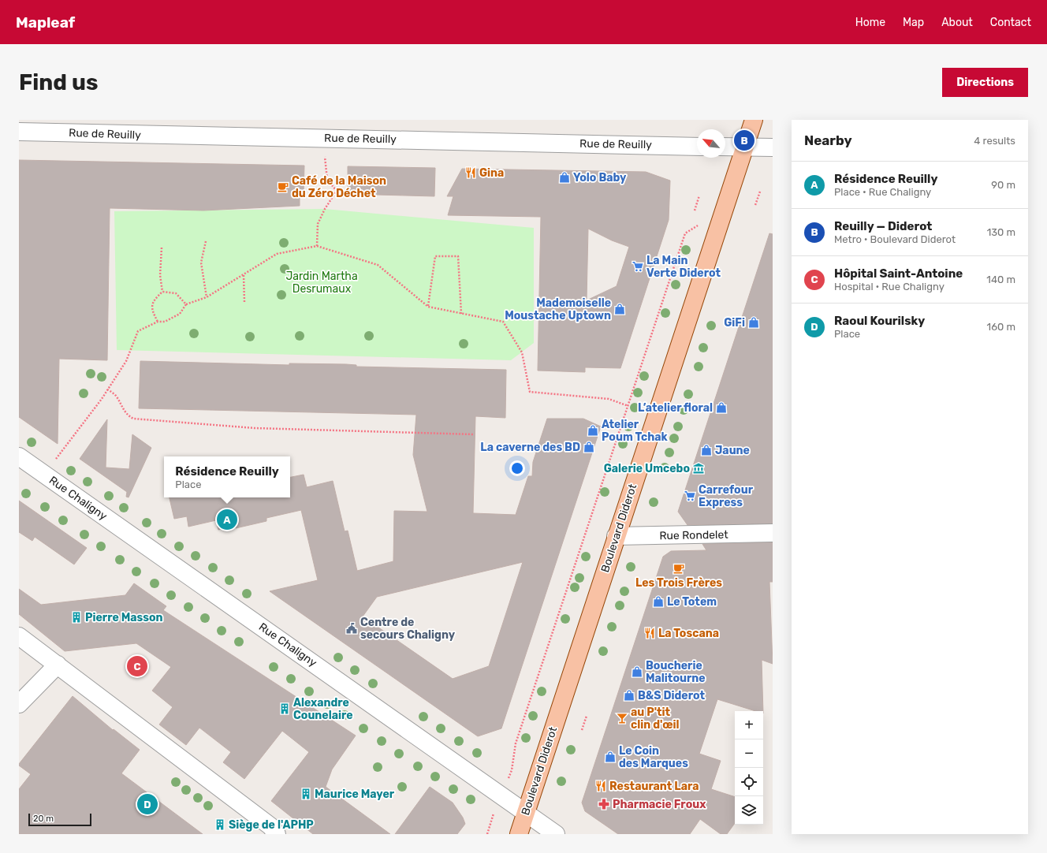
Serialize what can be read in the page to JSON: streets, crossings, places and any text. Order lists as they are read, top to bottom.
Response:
{
  "streets": {
    "main road": ["Boulevard Diderot"],
    "street": ["Rue de Reuilly", "Rue Chaligny", "Rue Rondelet"]
  },
  "crossings": [
    ["Rue Chaligny", "Boulevard Diderot"],
    ["Boulevard Diderot", "Rue Rondelet"]
  ],
  "parks": ["Jardin Martha Desrumaux"],
  "places": {
    "restaurant": ["Gina", "La Toscana", "Restaurant Lara"],
    "shop": [
      "Yolo Baby",
      "Mademoiselle Moustache Uptown",
      "GiFi",
      "L’atelier floral",
      "Atelier Poum Tchak",
      "La caverne des BD",
      "Jaune",
      "Le Totem",
      "Boucherie Malitourne",
      "B&S Diderot",
      "Le Coin des Marques"
    ],
    "cafe": ["Café de la Maison du Zéro Déchet", "Les Trois Frères"],
    "supermarket": ["La Main Verte Diderot", "Carrefour Express"],
    "museum": ["Galerie Umcebo"],
    "building": [
      "Pierre Masson",
      "Alexandre Counelaire",
      "Maurice Mayer",
      "Siège de l'APHP"
    ],
    "public building": ["Centre de secours Chaligny"],
    "bar": ["au P'tit clin d'œil"],
    "pharmacy": ["Pharmacie Froux"]
  },
  "scale_bar": "20 m",
  "north": "top left",
  "page": {
    "header": "Mapleaf",
    "nav": [
      "Home",
      "Map",
      "About",
      "Contact"
    ],
    "buttons": "Directions",
    "title": "Find us",
    "heading": ["Nearby", "4 results"],
    "pins": [
      "B",
      "A",
      "C",
      "D"
    ],
    "list": [
      {
        "mark": "A",
        "name": "Résidence Reuilly",
        "note": "Place · Rue Chaligny",
        "value": "90 m"
      },
      {
        "mark": "B",
        "name": "Reuilly — Diderot",
        "note": "Metro · Boulevard Diderot",
        "value": "130 m"
      },
      {
        "mark": "C",
        "name": "Hôpital Saint-Antoine",
        "note": "Hospital · Rue Chaligny",
        "value": "140 m"
      },
      {
        "mark": "D",
        "name": "Raoul Kourilsky",
        "note": "Place",
        "value": "160 m"
      }
    ],
    "popup": ["Résidence Reuilly", "Place"],
    "map_buttons": ["+", "−"],
    "scale": "20 m"
  }
}
